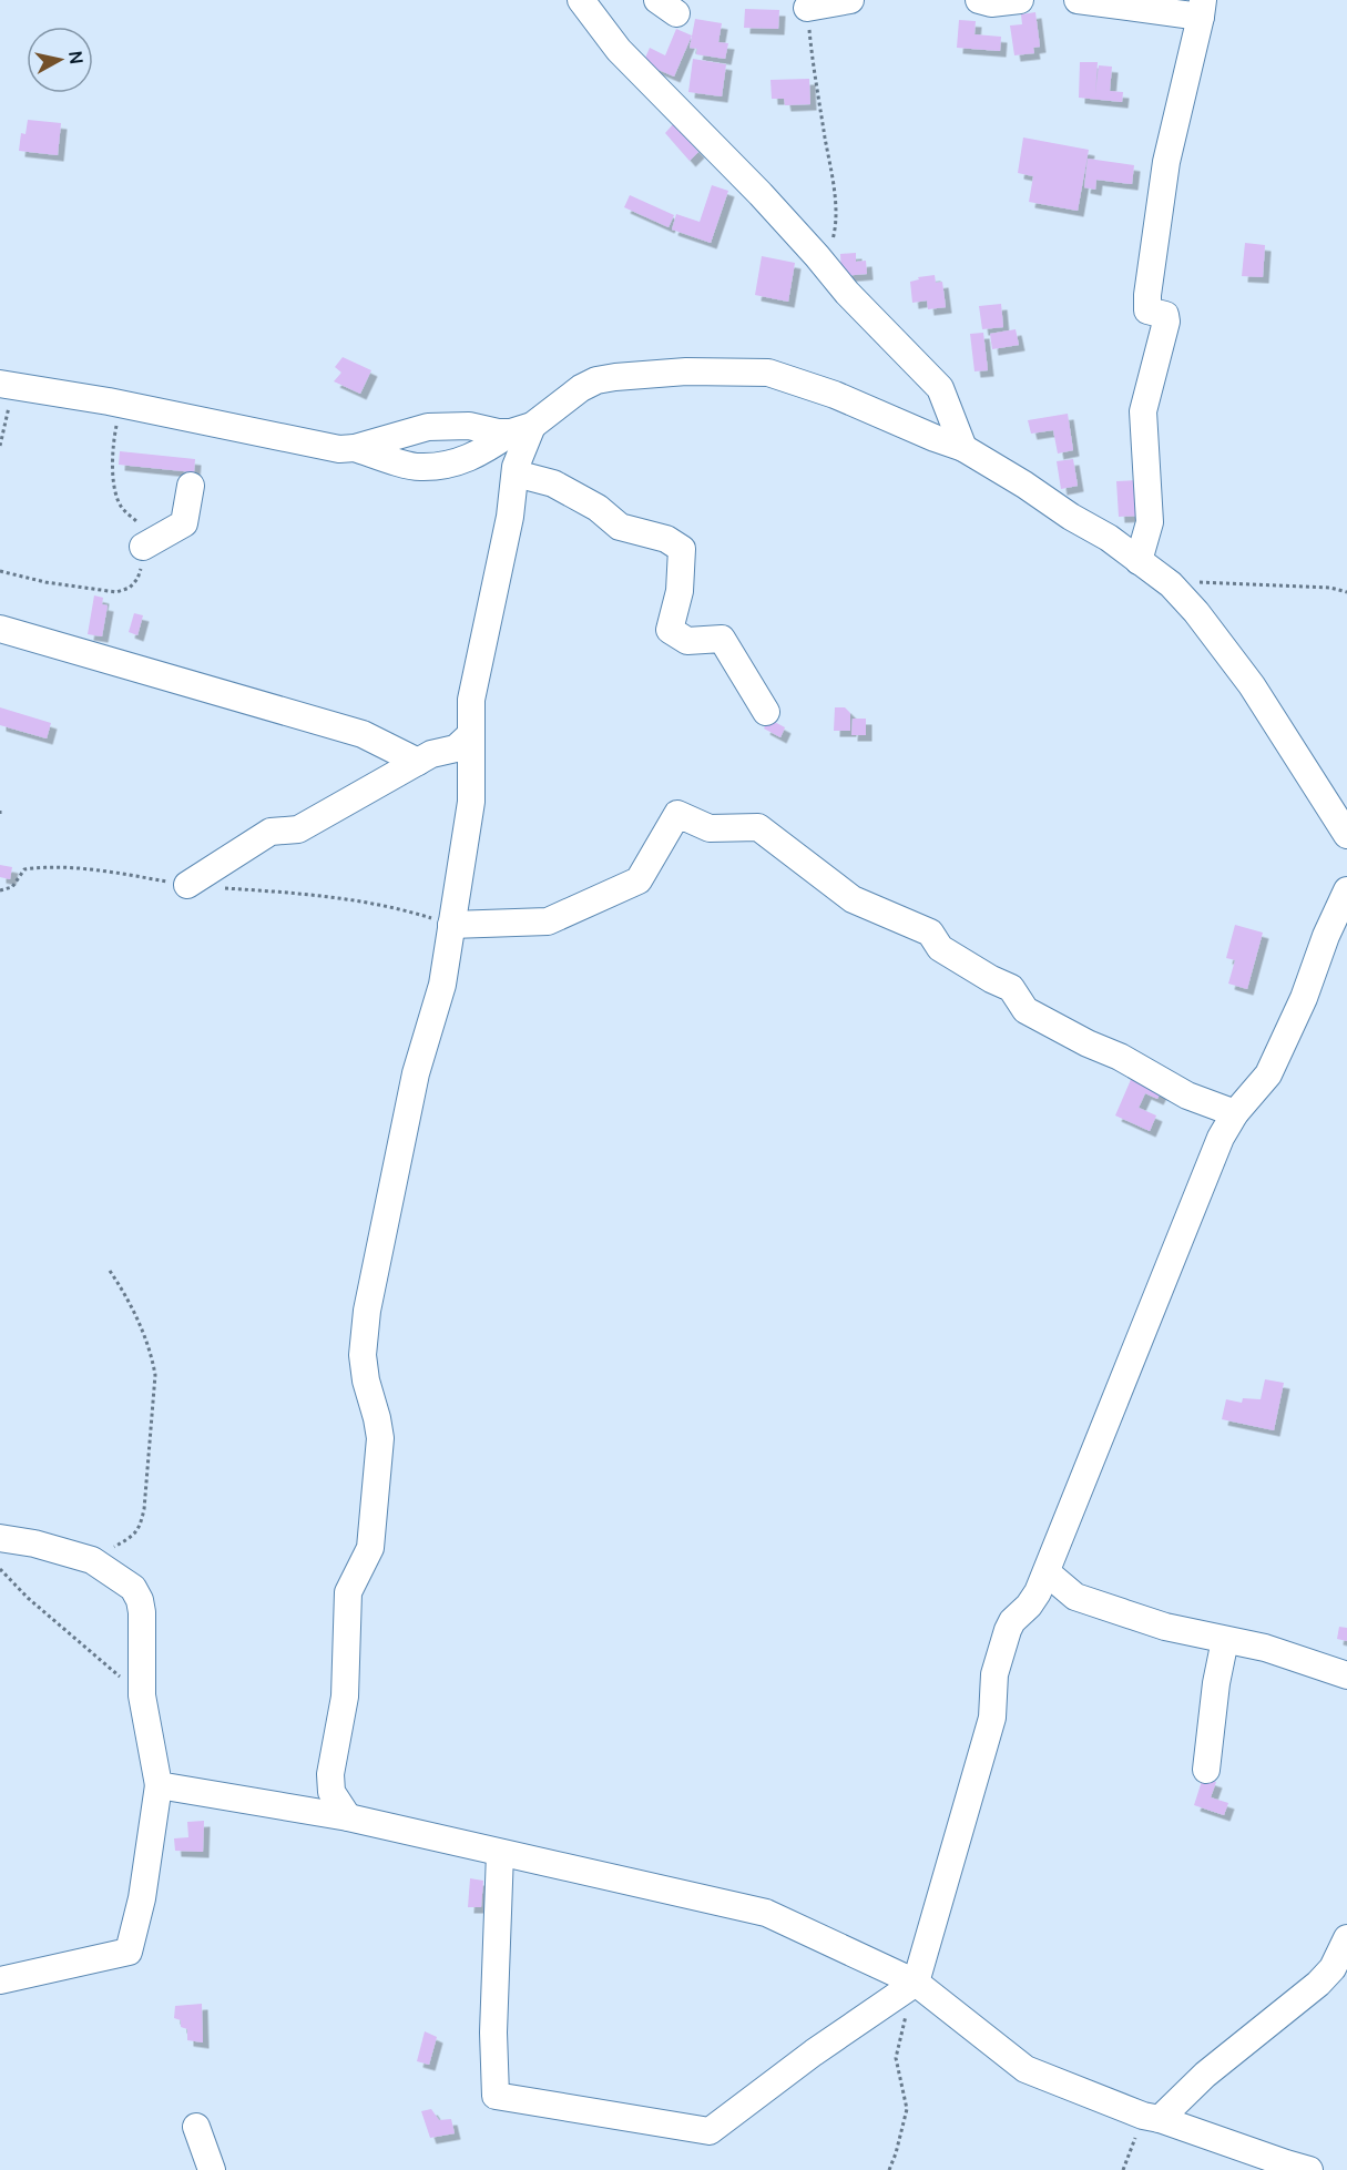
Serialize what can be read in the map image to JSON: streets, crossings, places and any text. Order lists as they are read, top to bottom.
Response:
{
  "north": "right"
}
